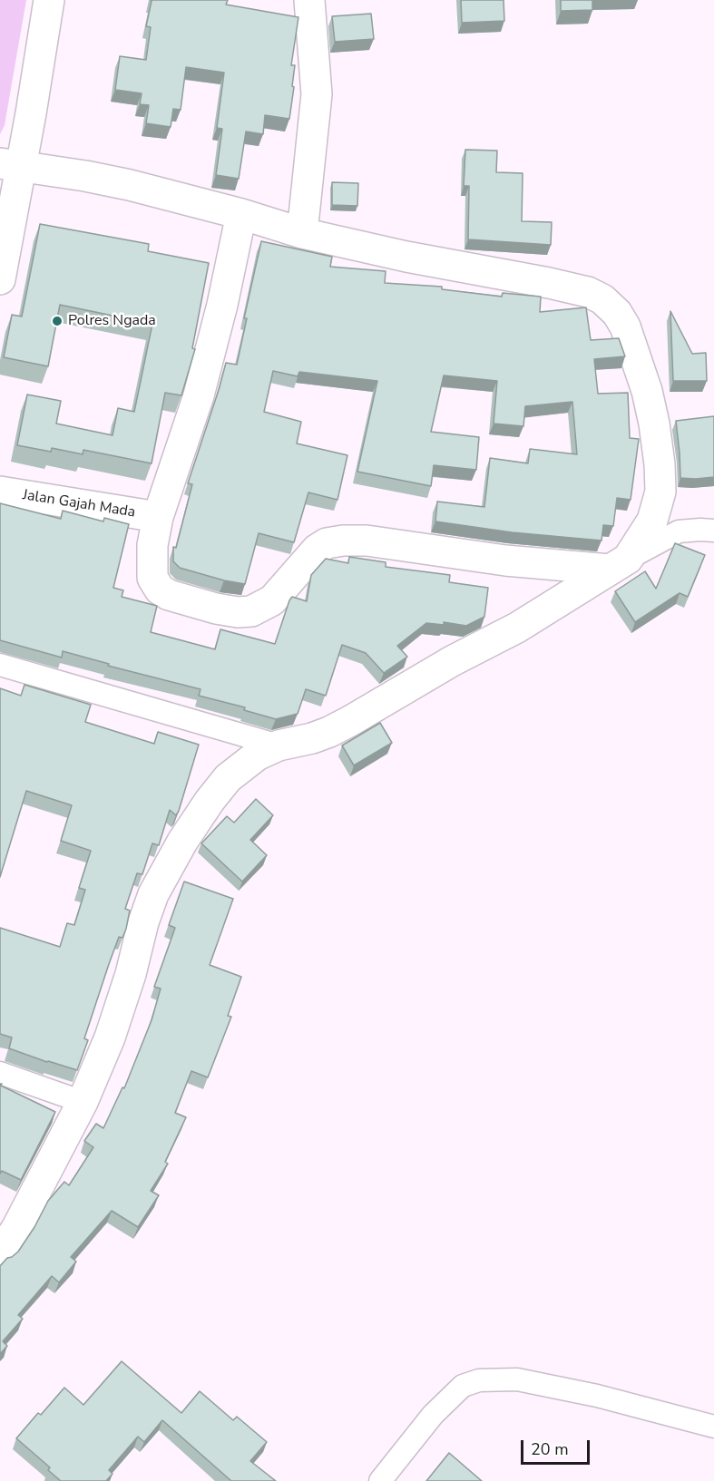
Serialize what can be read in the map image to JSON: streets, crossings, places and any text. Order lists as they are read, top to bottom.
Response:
{
  "streets": {
    "street": ["Jalan Gajah Mada"]
  },
  "places": ["Polres Ngada"],
  "scale_bar": "20 m"
}
